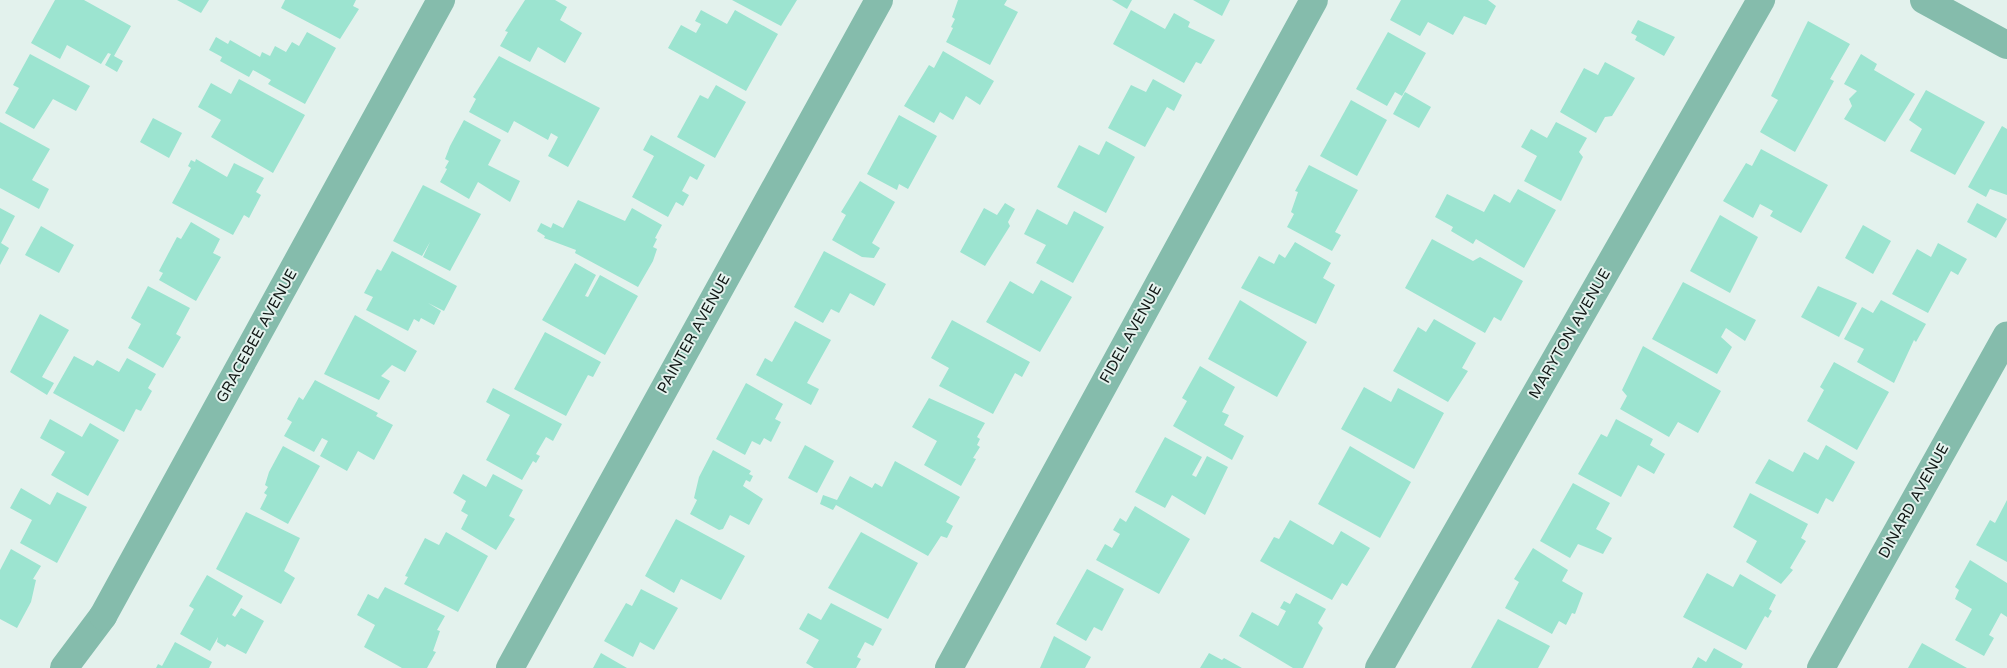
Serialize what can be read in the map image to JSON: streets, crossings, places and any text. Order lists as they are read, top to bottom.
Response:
{
  "streets": {
    "street": [
      "PAINTER AVENUE",
      "FIDEL AVENUE",
      "MARYTON AVENUE",
      "GRACEBEE AVENUE",
      "DINARD AVENUE"
    ]
  }
}
